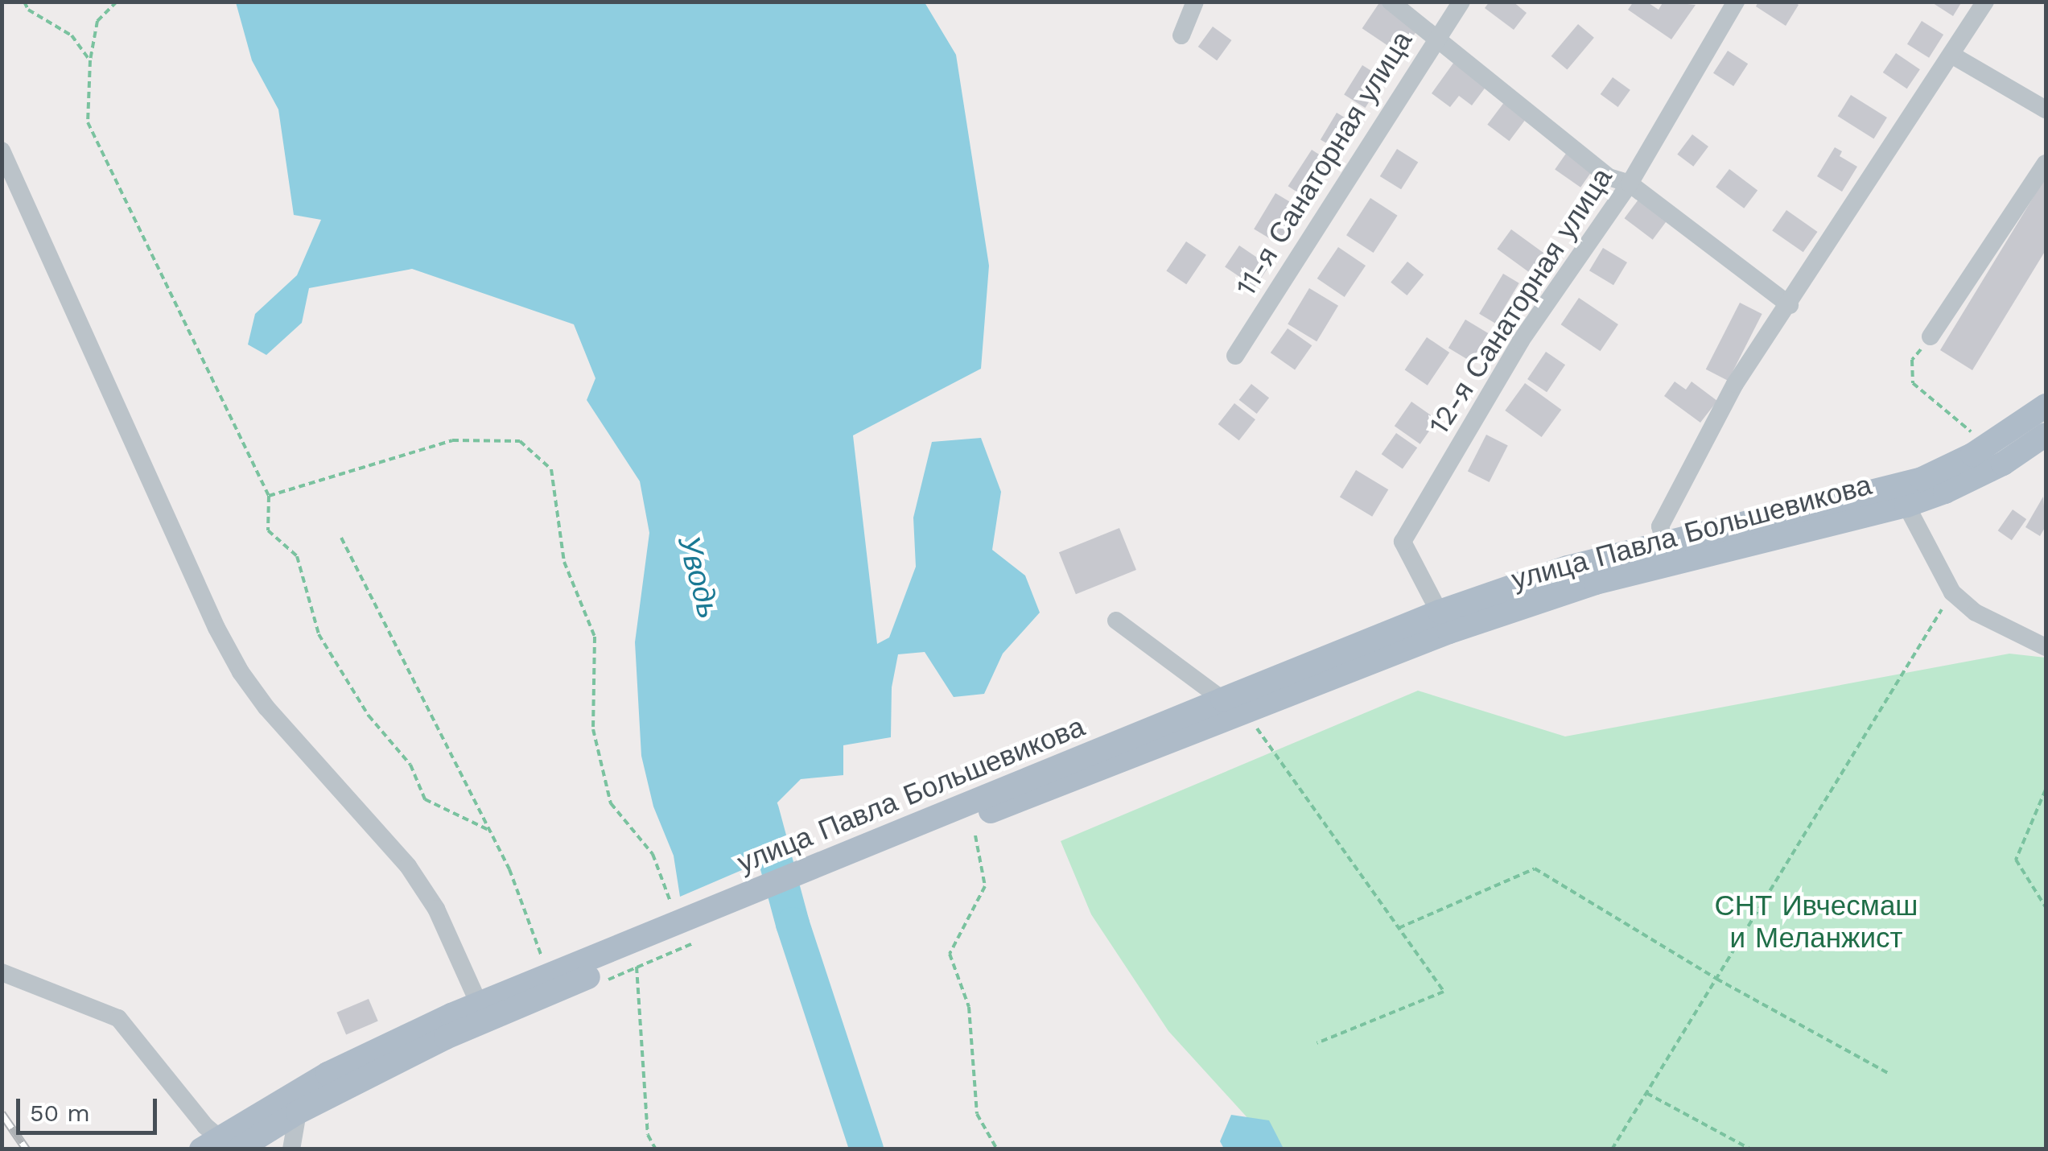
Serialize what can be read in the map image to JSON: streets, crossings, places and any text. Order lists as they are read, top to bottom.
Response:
{
  "streets": {
    "main road": ["улица Павла Большевикова"],
    "street": ["11-я Санаторная улица", "12-я Санаторная улица"]
  },
  "crossings": [
    ["12-я Санаторная улица", "улица Павла Большевикова"]
  ],
  "water": ["Уводь"],
  "parks": ["СНТ Ивчесмаш и Меланжист"],
  "scale_bar": "50 m"
}
